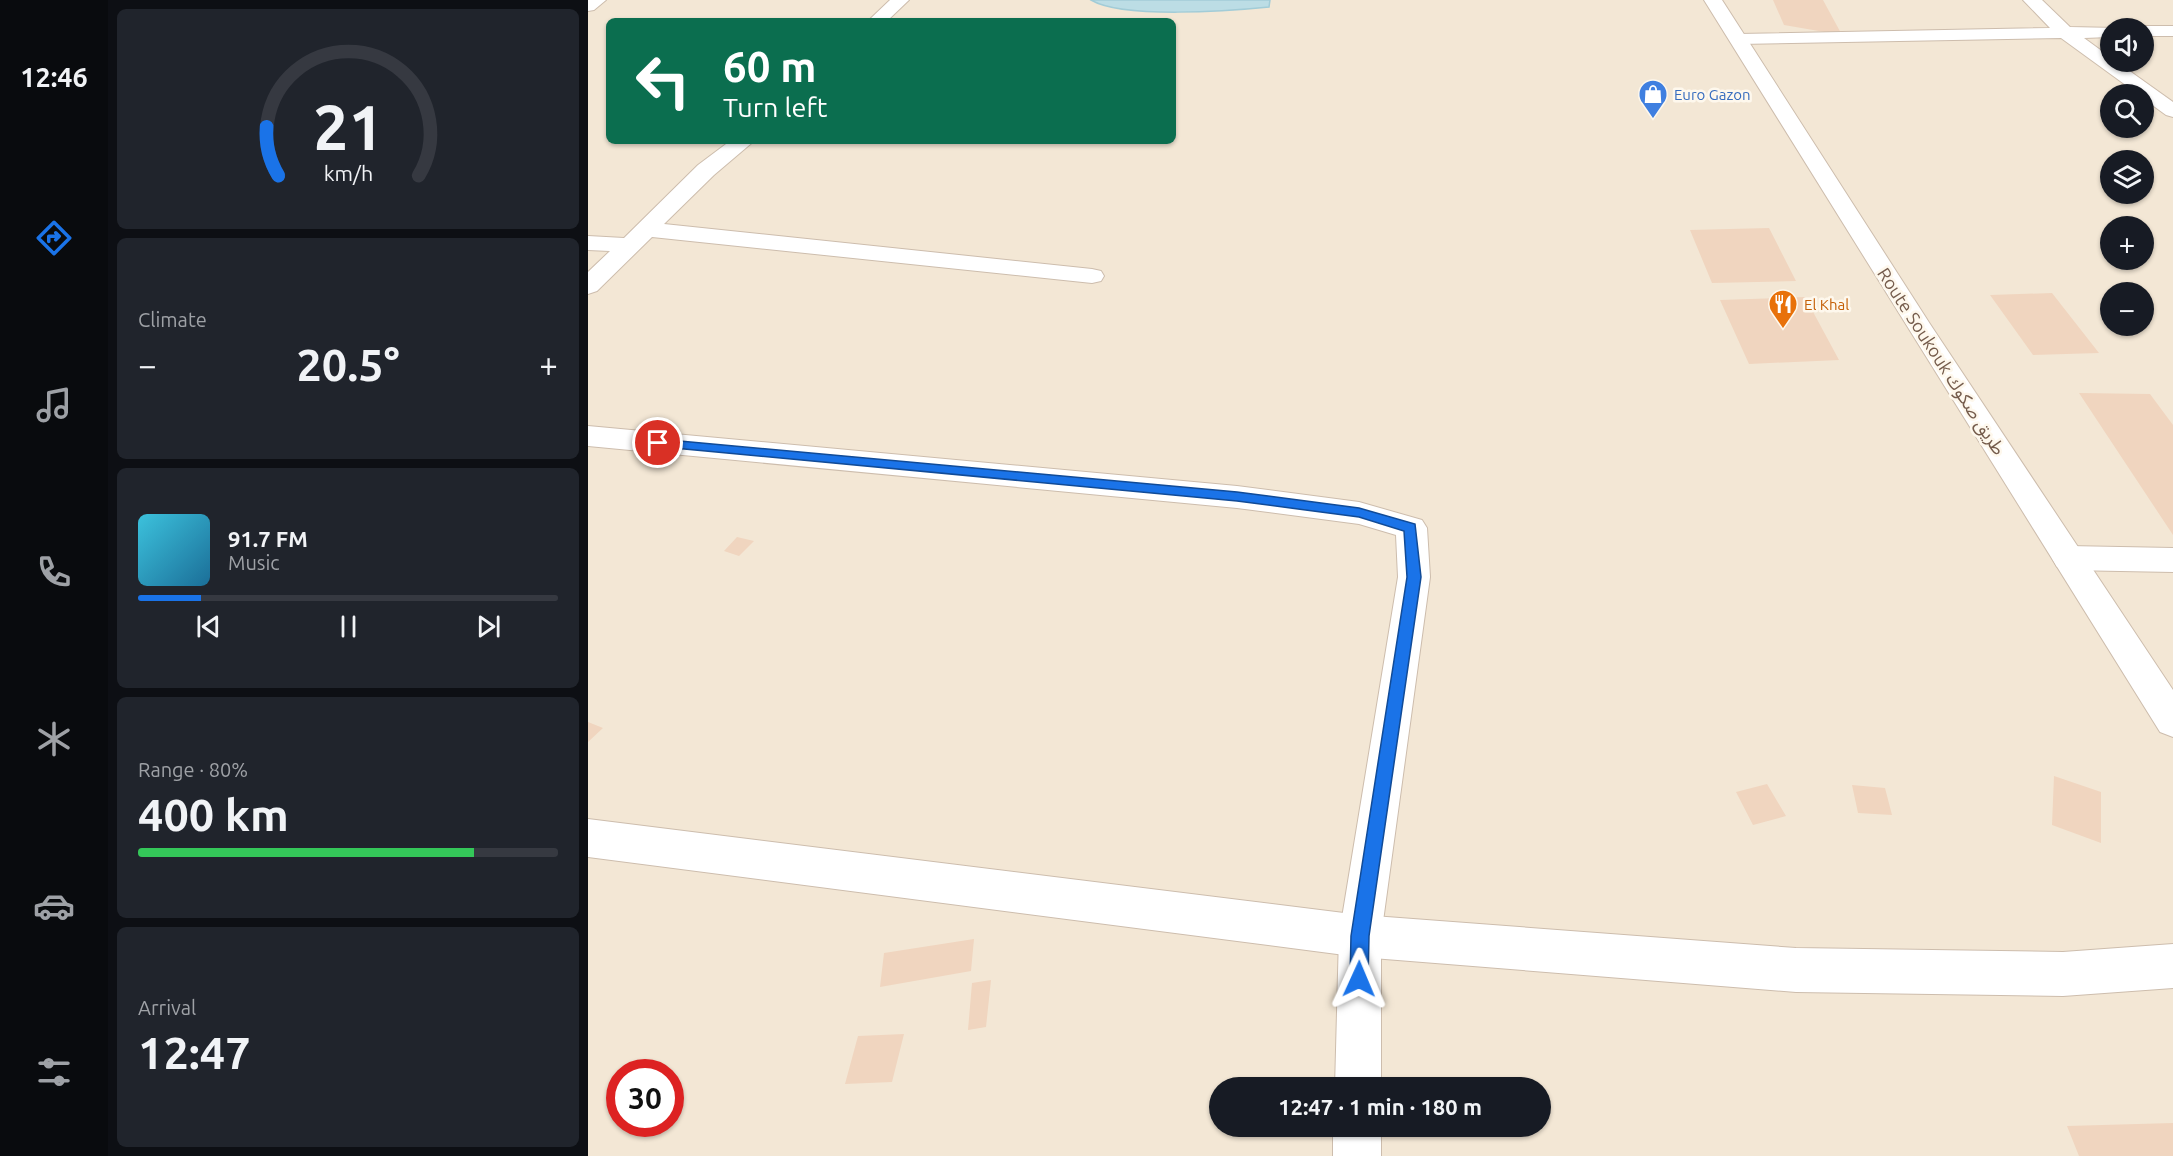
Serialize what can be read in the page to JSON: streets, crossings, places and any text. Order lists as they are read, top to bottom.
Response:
{
  "streets": {
    "street": ["Route Soukouk طريق صكوك"]
  },
  "places": {
    "shop": ["Euro Gazon"],
    "restaurant": ["El Khal"]
  },
  "page": {
    "tabs": "12:46",
    "map_buttons": ["+", "−"],
    "turn": ["60 m", "Turn left"],
    "tile": [
      "Climate",
      ["Range · 80%", "400 km"],
      ["Arrival", "12:47"]
    ],
    "heat": ["−", "20.5°", "+"],
    "song": ["91.7 FM", "Music"],
    "limit": "30",
    "trip": "12:47 · 1 min · 180 m",
    "gauge": ["21", "km/h"]
  }
}
